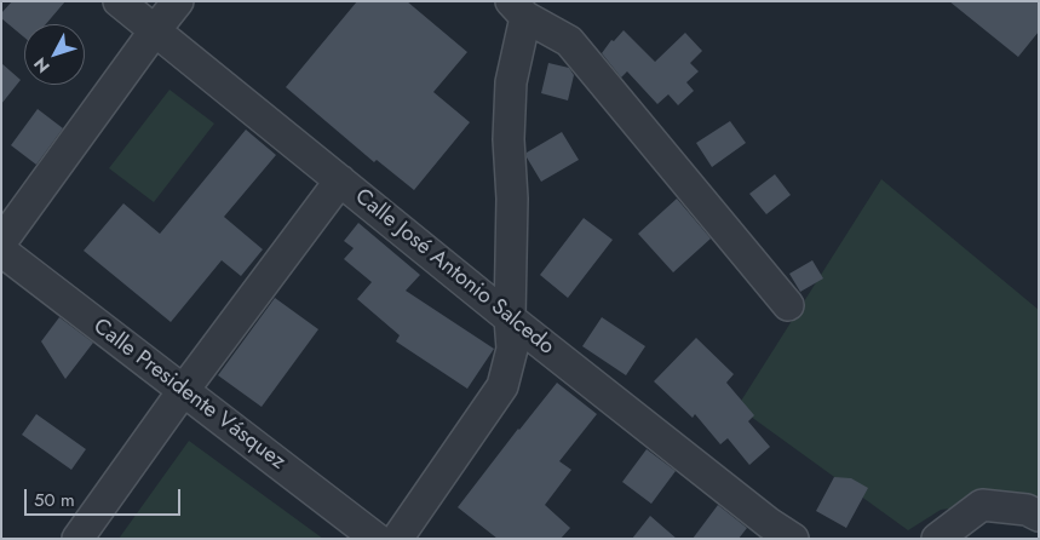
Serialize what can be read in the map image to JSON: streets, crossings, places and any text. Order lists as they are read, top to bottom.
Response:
{
  "streets": {
    "street": ["Calle José Antonio Salcedo", "Calle Presidente Vásquez"]
  },
  "scale_bar": "50 m",
  "north": "bottom left"
}
